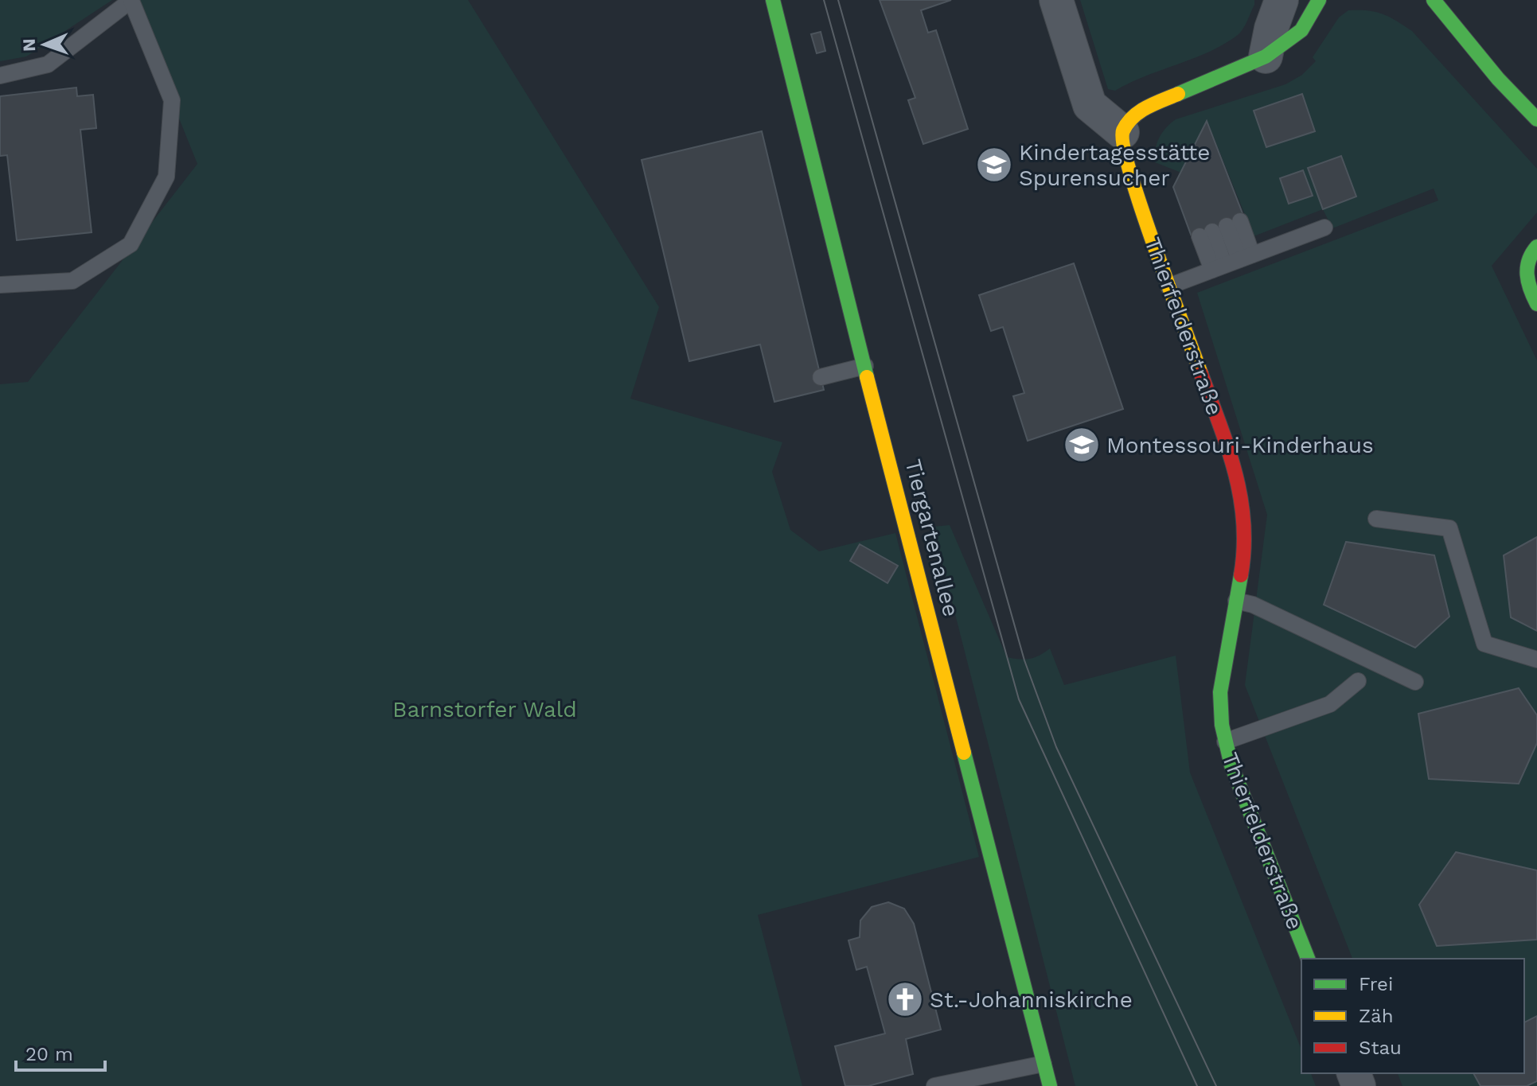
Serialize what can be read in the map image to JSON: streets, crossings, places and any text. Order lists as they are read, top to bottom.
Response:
{
  "streets": {
    "street": ["Thierfelderstraße", "Tiergartenallee"]
  },
  "parks": ["Barnstorfer Wald"],
  "places": {
    "school or university": ["Kindertagesstätte Spurensucher", "Montessouri-Kinderhaus"],
    "church": ["St.-Johanniskirche"]
  },
  "legend": ["Frei", "Zäh", "Stau"],
  "scale_bar": "20 m",
  "north": "left"
}
